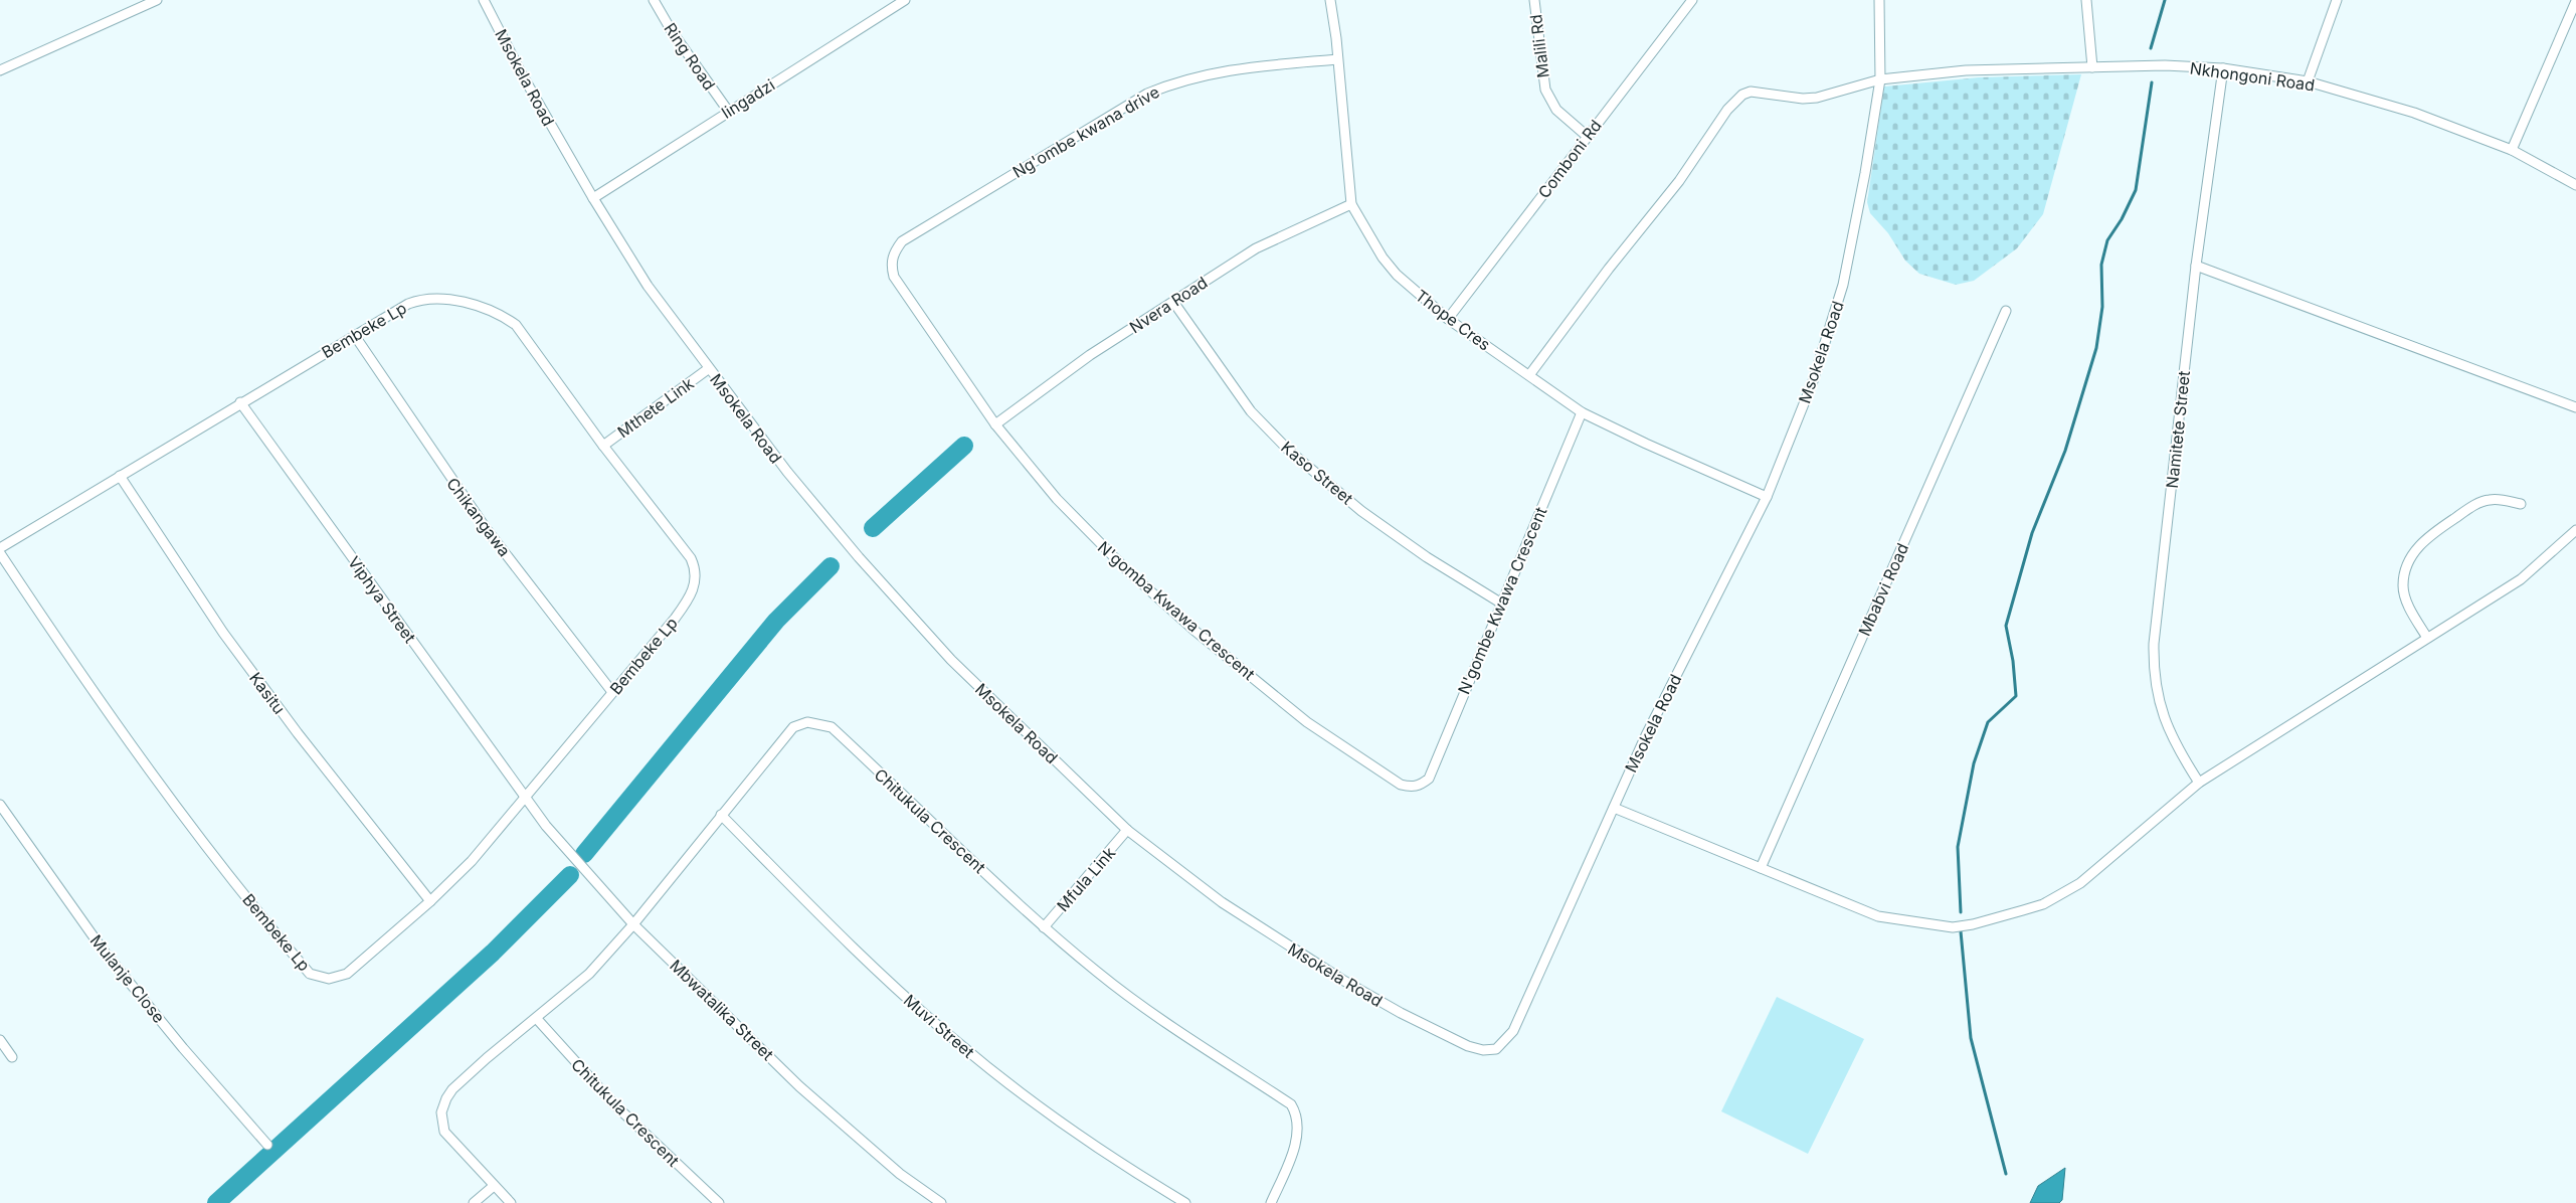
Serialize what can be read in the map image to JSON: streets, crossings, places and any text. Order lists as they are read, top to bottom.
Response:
{
  "streets": {
    "street": [
      "Malili Rd",
      "Ring Road",
      "Nkhongoni Road",
      "Msokela Road",
      "lingadzi",
      "Ng'ombe kwana drive",
      "Comboni Rd",
      "Nvera Road",
      "Thope Cres",
      "Bembeke Lp",
      "Mthete Link",
      "Namitete Street",
      "Kaso Street",
      "Chikangawa",
      "Mbabvi Road",
      "Viphya Street",
      "N'gombe Kwawa Crescent",
      "N'gomba Kwawa Crescent",
      "Kasitu",
      "Chitukula Crescent",
      "Mfula Link",
      "Mulanje Close",
      "Mbwatalika Street",
      "Muvi Street"
    ]
  },
  "crossings": [
    ["Malili Rd", "Comboni Rd"],
    ["Ring Road", "lingadzi"],
    ["Nkhongoni Road", "Msokela Road"],
    ["Nkhongoni Road", "Thope Cres"],
    ["Nkhongoni Road", "Namitete Street"],
    ["Msokela Road", "lingadzi"],
    ["Msokela Road", "Thope Cres"],
    ["Msokela Road", "Mthete Link"],
    ["Msokela Road", "Mfula Link"],
    ["Ng'ombe kwana drive", "Thope Cres"],
    ["Ng'ombe kwana drive", "N'gomba Kwawa Crescent"],
    ["Comboni Rd", "Thope Cres"],
    ["Nvera Road", "Thope Cres"],
    ["Nvera Road", "Kaso Street"],
    ["Nvera Road", "N'gomba Kwawa Crescent"],
    ["Thope Cres", "N'gombe Kwawa Crescent"],
    ["Bembeke Lp", "Mthete Link"],
    ["Bembeke Lp", "Chikangawa"],
    ["Bembeke Lp", "Viphya Street"],
    ["Bembeke Lp", "Kasitu"],
    ["Bembeke Lp", "Mbwatalika Street"],
    ["Kaso Street", "N'gombe Kwawa Crescent"],
    ["Viphya Street", "Mbwatalika Street"],
    ["N'gombe Kwawa Crescent", "N'gomba Kwawa Crescent"],
    ["Chitukula Crescent", "Mfula Link"],
    ["Chitukula Crescent", "Mbwatalika Street"],
    ["Chitukula Crescent", "Muvi Street"]
  ]
}
